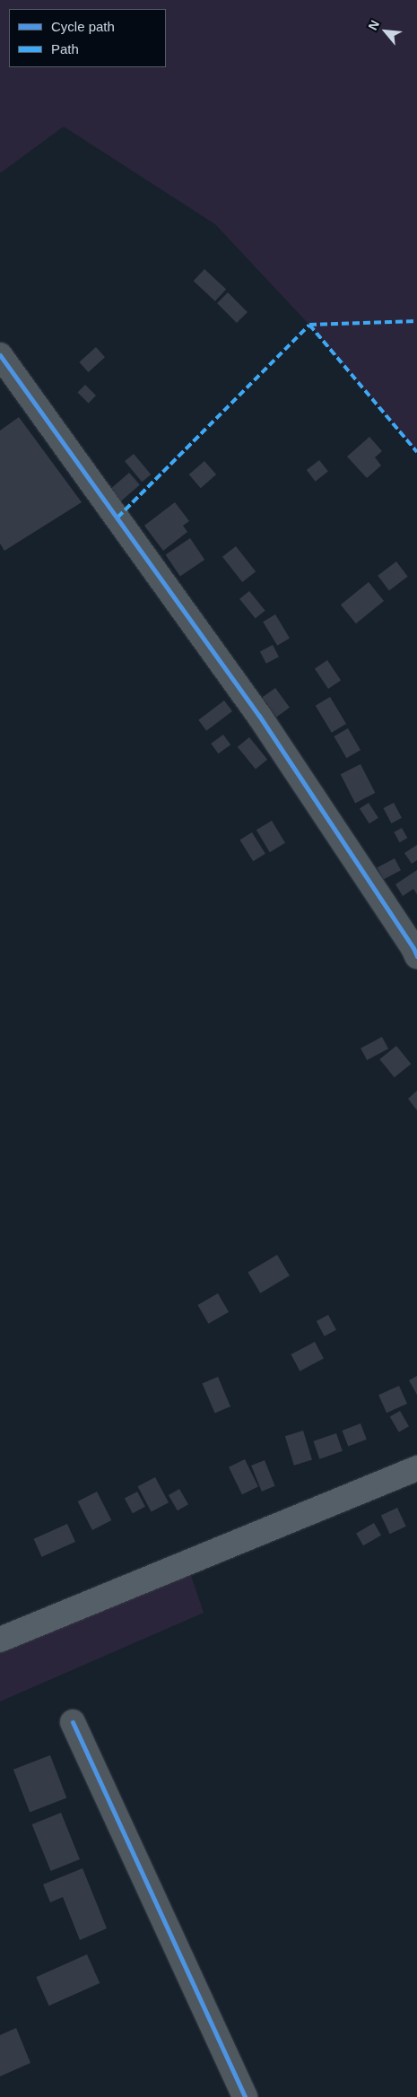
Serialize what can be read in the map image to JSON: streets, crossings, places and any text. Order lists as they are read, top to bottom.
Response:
{
  "legend": ["Cycle path", "Path"],
  "north": "top left"
}
